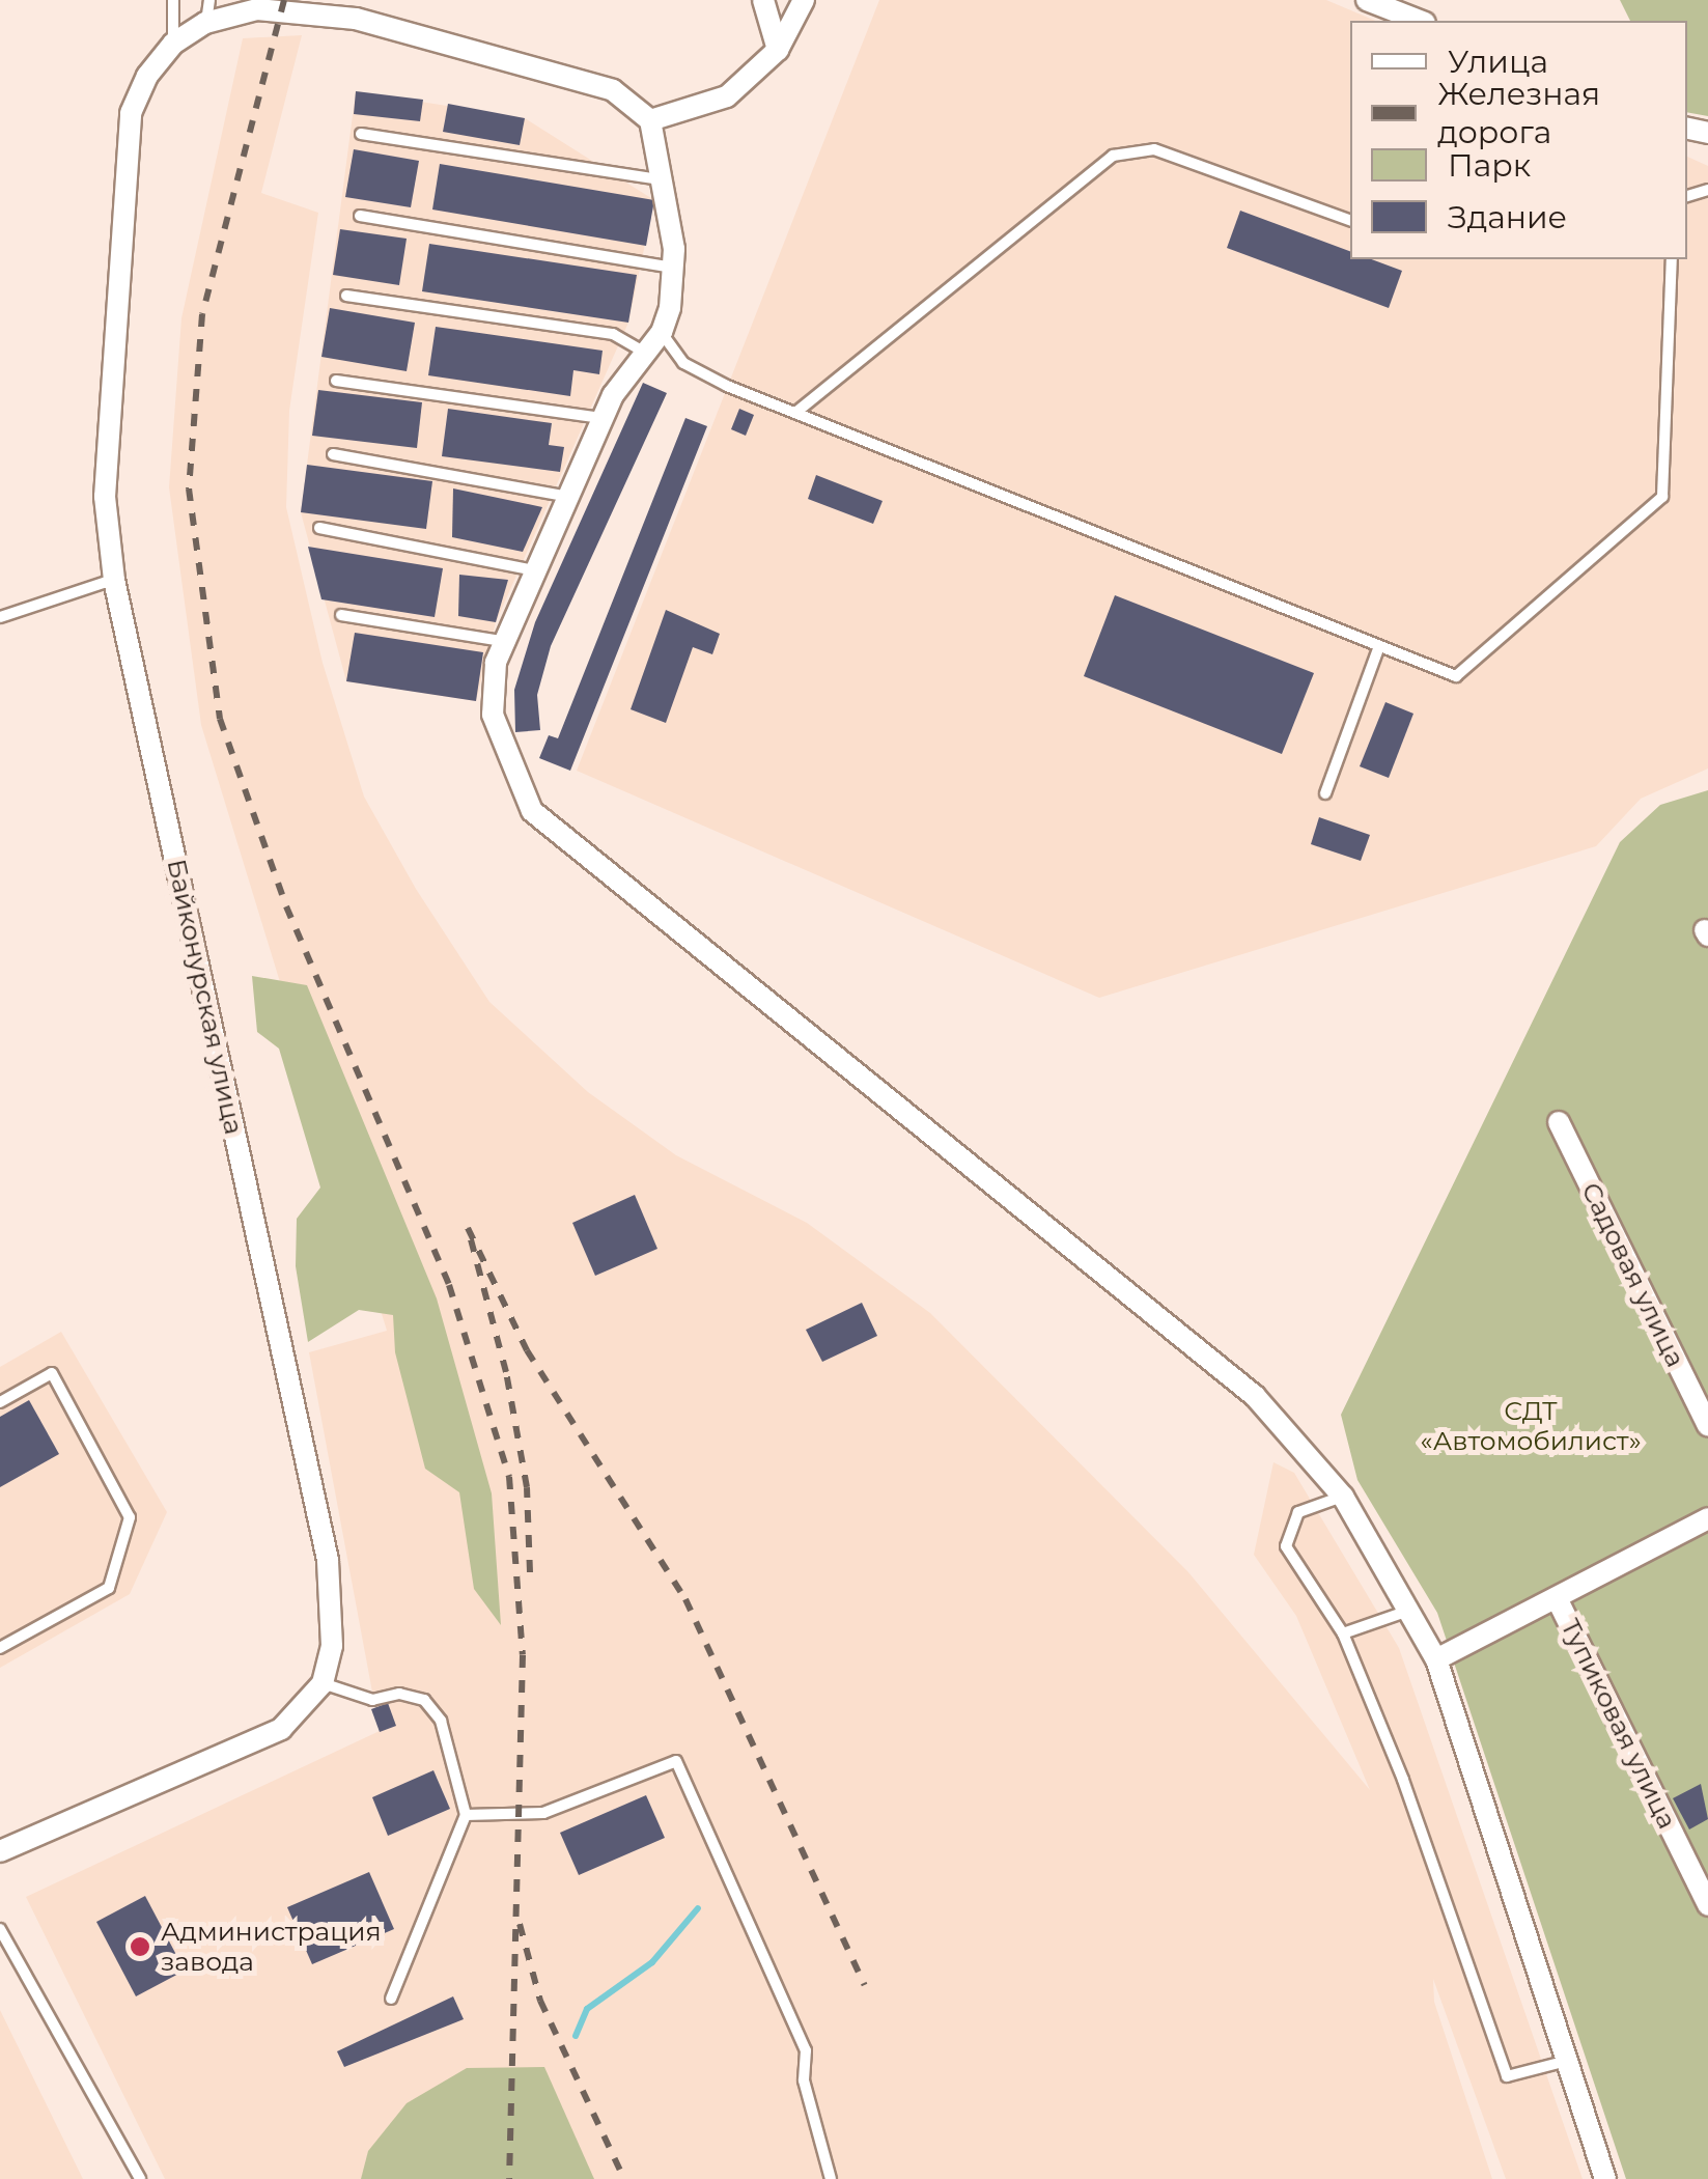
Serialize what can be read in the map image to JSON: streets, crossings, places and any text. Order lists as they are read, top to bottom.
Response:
{
  "streets": {
    "street": ["Байконурская улица", "Садовая улица", "Тупиковая улица"]
  },
  "parks": ["СДТ «Автомобилист»"],
  "places": ["Администрация завода"],
  "legend": [
    "Улица",
    "Железная дорога",
    "Парк",
    "Здание"
  ]
}
